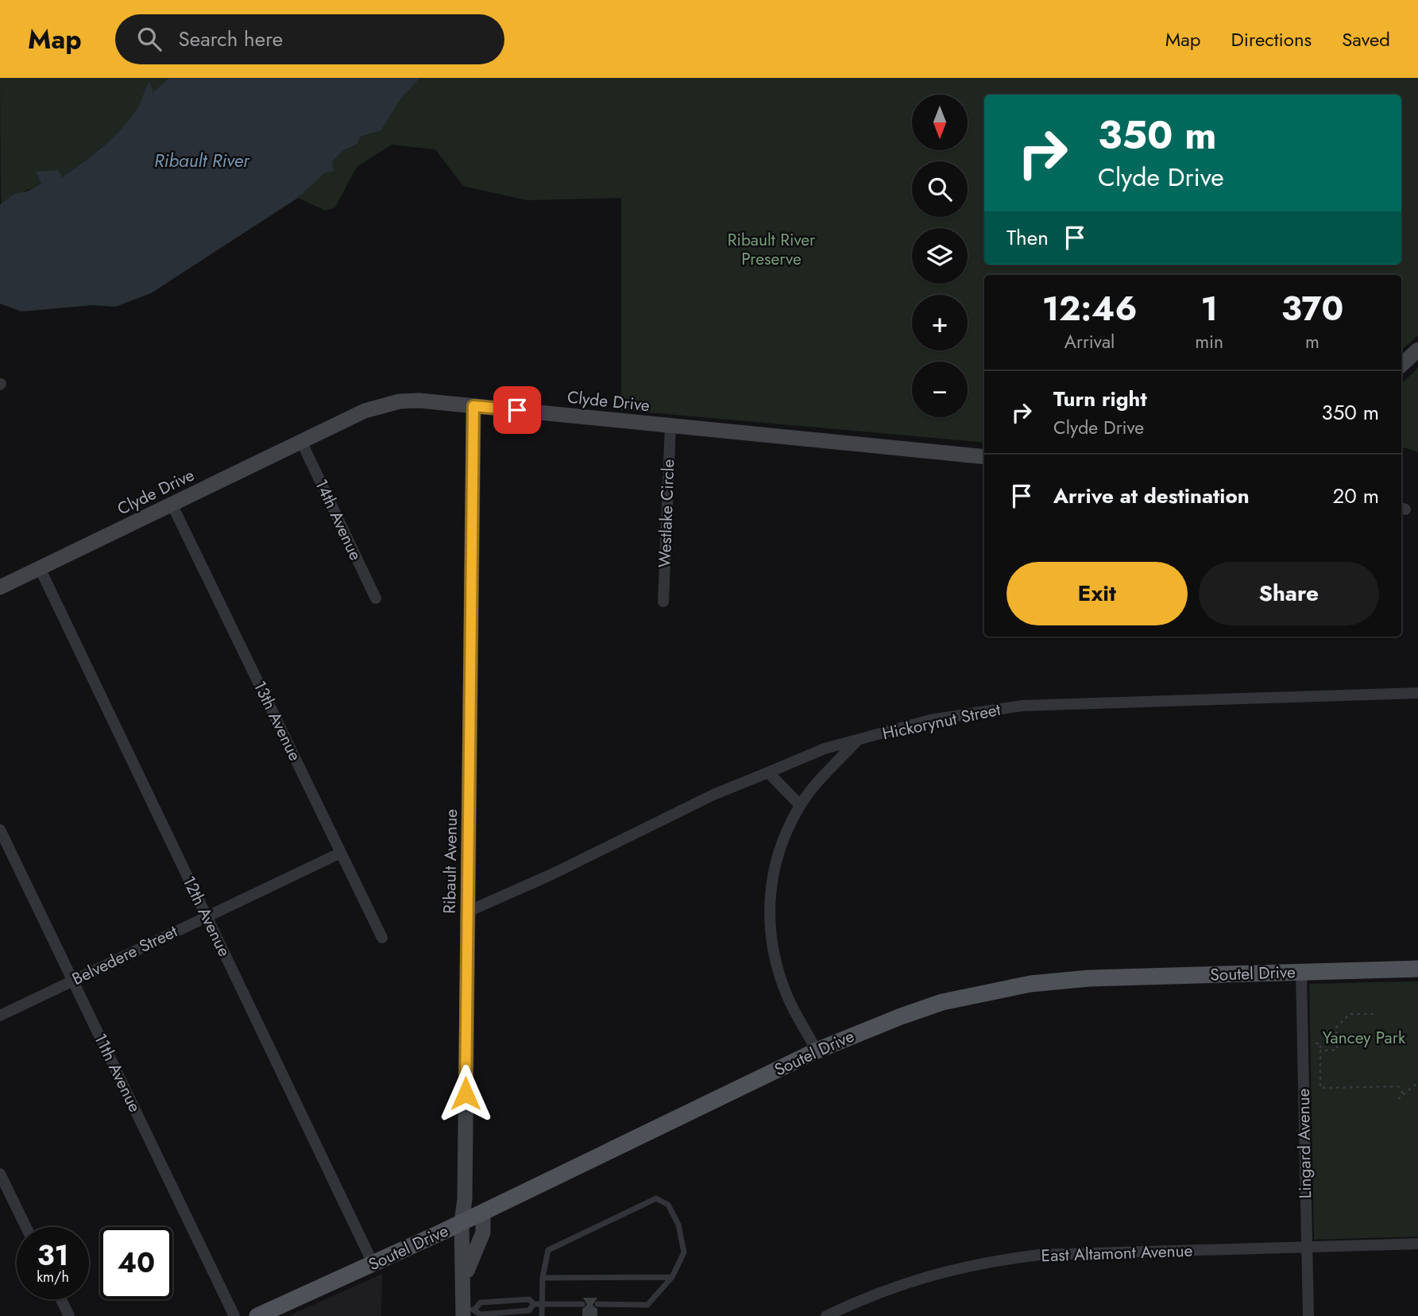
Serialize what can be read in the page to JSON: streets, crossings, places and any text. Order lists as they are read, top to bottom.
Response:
{
  "streets": {
    "main road": ["Soutel Drive"],
    "street": [
      "Clyde Drive",
      "Westlake Circle",
      "14th Avenue",
      "13th Avenue",
      "Hickorynut Street",
      "Ribault Avenue",
      "12th Avenue",
      "Belvedere Street",
      "11th Avenue",
      "Lingard Avenue",
      "East Altamont Avenue"
    ]
  },
  "crossings": [
    ["Clyde Drive", "Westlake Circle"],
    ["Clyde Drive", "14th Avenue"],
    ["Clyde Drive", "13th Avenue"],
    ["Clyde Drive", "Ribault Avenue"],
    ["Clyde Drive", "12th Avenue"],
    ["13th Avenue", "Belvedere Street"],
    ["Hickorynut Street", "Ribault Avenue"],
    ["Ribault Avenue", "Soutel Drive"],
    ["12th Avenue", "Belvedere Street"],
    ["12th Avenue", "Soutel Drive"],
    ["Belvedere Street", "11th Avenue"],
    ["Soutel Drive", "Lingard Avenue"],
    ["Lingard Avenue", "East Altamont Avenue"]
  ],
  "water": ["Ribault River"],
  "parks": ["Ribault River Preserve", "Yancey Park"],
  "north": "bottom",
  "page": {
    "header": "Map",
    "search": "Search here",
    "nav": ["Map", "Directions", "Saved"],
    "map_buttons": ["+", "−"],
    "turn": ["350 m", "Clyde Drive"],
    "then": "Then",
    "eta": [
      "12:46",
      "Arrival",
      "1",
      "min",
      "370",
      "m"
    ],
    "list": [
      {
        "name": "Turn right",
        "note": "Clyde Drive",
        "value": "350 m"
      },
      {
        "name": "Arrive at destination",
        "value": "20 m"
      }
    ],
    "buttons": ["Exit", "Share"],
    "speed": "31 km/h",
    "limit": "40"
  }
}
